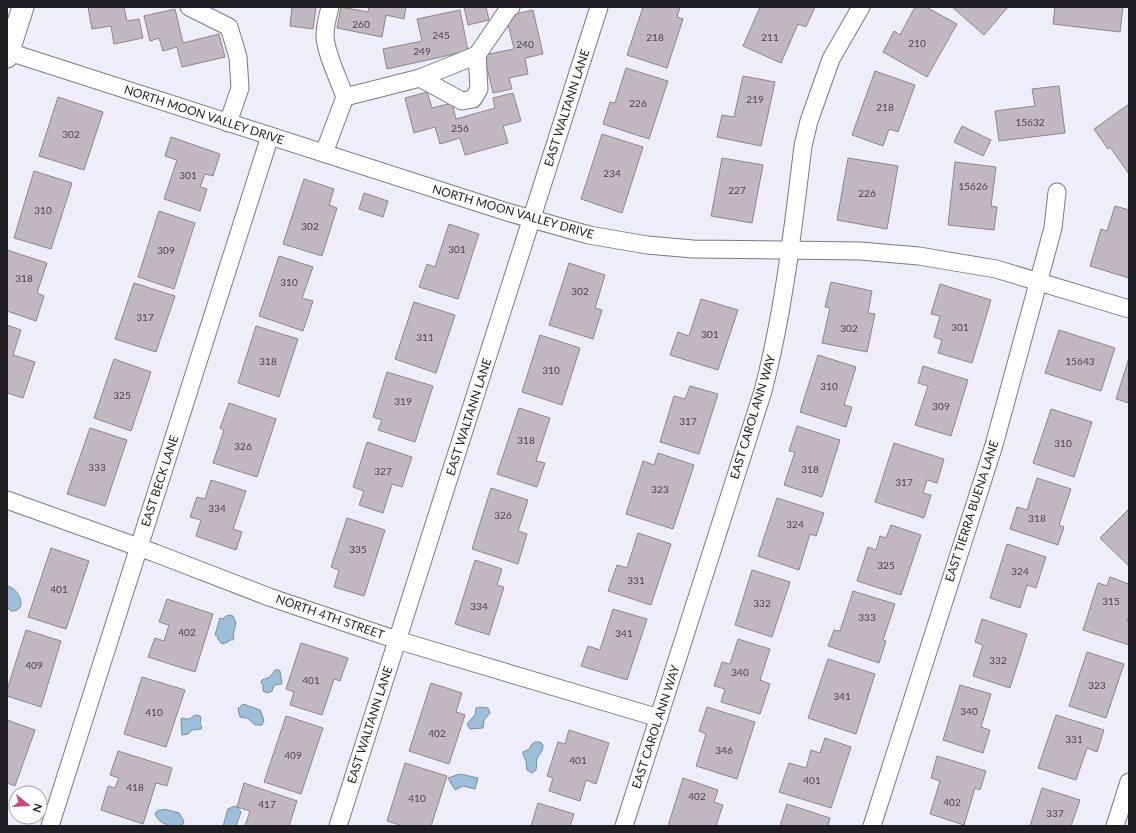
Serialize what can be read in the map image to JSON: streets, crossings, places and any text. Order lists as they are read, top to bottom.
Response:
{
  "streets": {
    "street": [
      "EAST WALTANN LANE",
      "NORTH MOON VALLEY DRIVE",
      "EAST CAROL ANN WAY",
      "EAST BECK LANE",
      "EAST TIERRA BUENA LANE",
      "NORTH 4TH STREET"
    ]
  },
  "crossings": [
    ["EAST WALTANN LANE", "NORTH MOON VALLEY DRIVE"],
    ["EAST WALTANN LANE", "NORTH 4TH STREET"],
    ["NORTH MOON VALLEY DRIVE", "EAST CAROL ANN WAY"],
    ["NORTH MOON VALLEY DRIVE", "EAST BECK LANE"],
    ["NORTH MOON VALLEY DRIVE", "EAST TIERRA BUENA LANE"],
    ["EAST CAROL ANN WAY", "NORTH 4TH STREET"],
    ["EAST BECK LANE", "NORTH 4TH STREET"]
  ],
  "house_numbers": [
    "260",
    "245",
    "218",
    "211",
    "210",
    "240",
    "249",
    "219",
    "226",
    "218",
    "15632",
    "256",
    "302",
    "234",
    "301",
    "15626",
    "227",
    "226",
    "310",
    "302",
    "301",
    "309",
    "318",
    "310",
    "302",
    "317",
    "301",
    "302",
    "301",
    "311",
    "318",
    "15643",
    "310",
    "310",
    "325",
    "319",
    "309",
    "317",
    "318",
    "310",
    "326",
    "333",
    "318",
    "327",
    "317",
    "323",
    "334",
    "326",
    "318",
    "324",
    "335",
    "325",
    "324",
    "331",
    "401",
    "315",
    "332",
    "334",
    "333",
    "402",
    "341",
    "332",
    "409",
    "340",
    "401",
    "323",
    "341",
    "340",
    "410",
    "402",
    "331",
    "346",
    "409",
    "401",
    "401",
    "418",
    "402",
    "410",
    "402",
    "417",
    "337"
  ],
  "north": "right"
}
